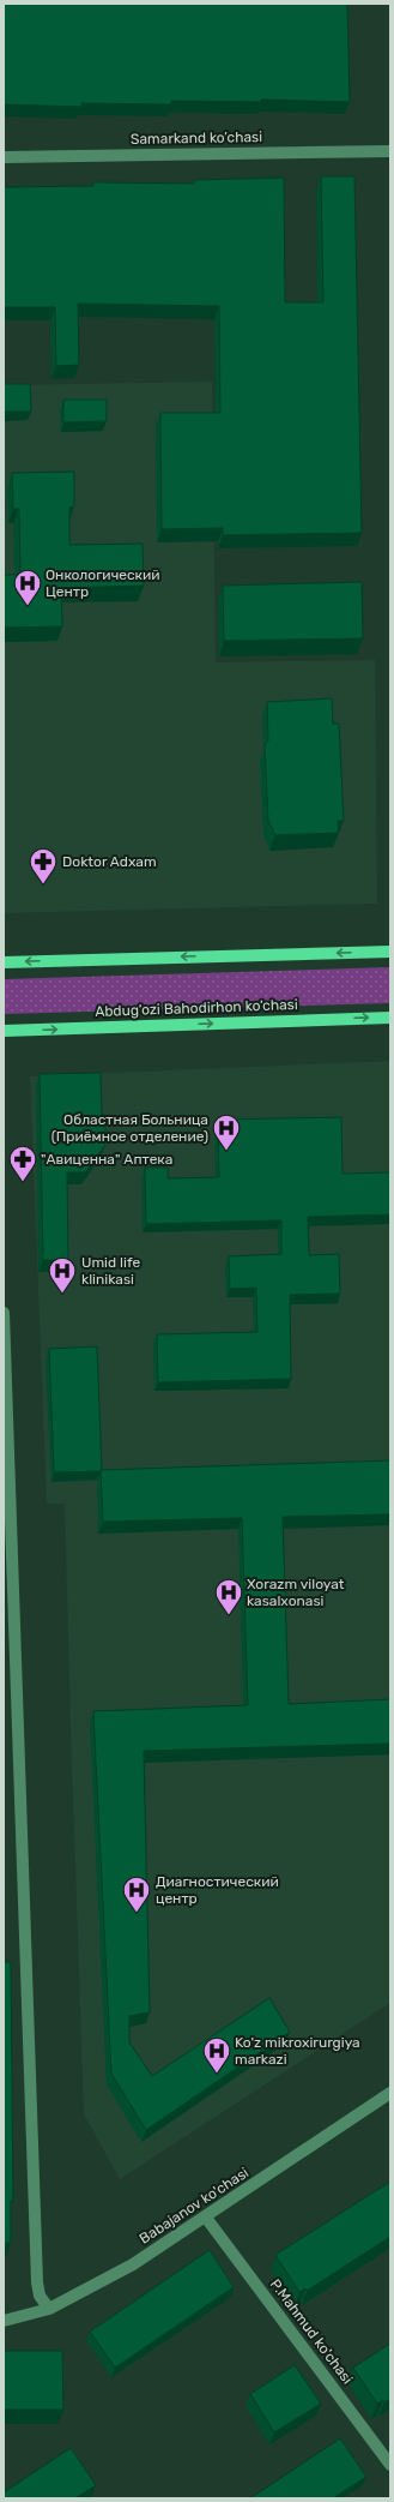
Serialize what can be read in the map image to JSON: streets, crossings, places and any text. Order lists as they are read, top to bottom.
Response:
{
  "streets": {
    "main road": ["Abdug’ozi Bahodirhon ko’chasi"],
    "street": ["Samarkand ko’chasi", "Babajanov ko'chasi", "P.Mahmud ko'chasi"]
  },
  "crossings": [
    ["Babajanov ko'chasi", "P.Mahmud ko'chasi"]
  ],
  "places": {
    "hospital": [
      "Онкологический Центр",
      "Областная Больница (Приёмное отделение)",
      "Umid life klinikasi",
      "Xorazm viloyat kasalxonasi",
      "Диагностический центр",
      "Ko'z mikroxirurgiya markazi"
    ],
    "pharmacy": ["Doktor Adxam", "\"Авиценна\" Аптека"]
  }
}
